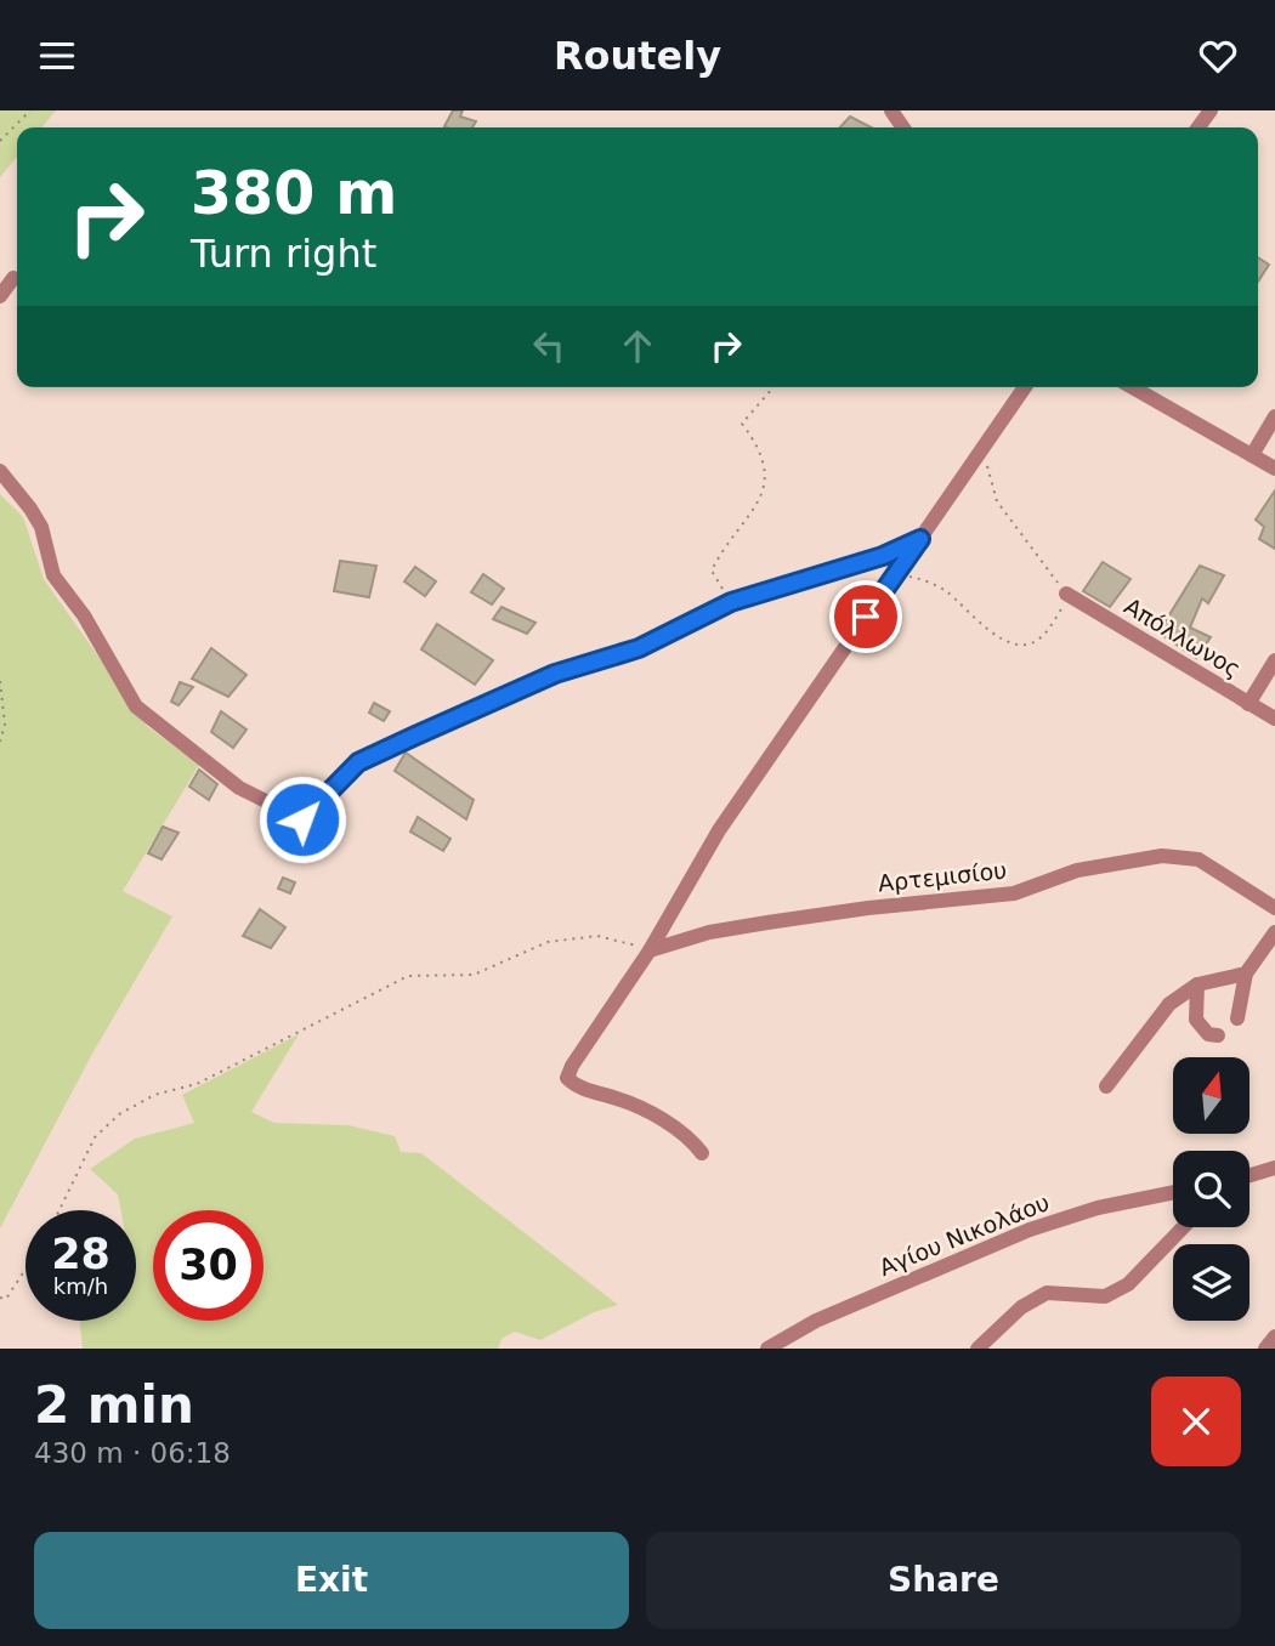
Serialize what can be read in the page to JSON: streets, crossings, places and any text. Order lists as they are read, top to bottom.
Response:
{
  "streets": {
    "street": ["Απόλλωνος", "Αρτεμισίου", "Αγίου Νικολάου"]
  },
  "north": "top",
  "page": {
    "header": "Routely",
    "turn": ["380 m", "Turn right"],
    "speed": "28 km/h",
    "limit": "30",
    "heading": ["2 min", "430 m · 06:18"],
    "buttons": ["Exit", "Share"]
  }
}
